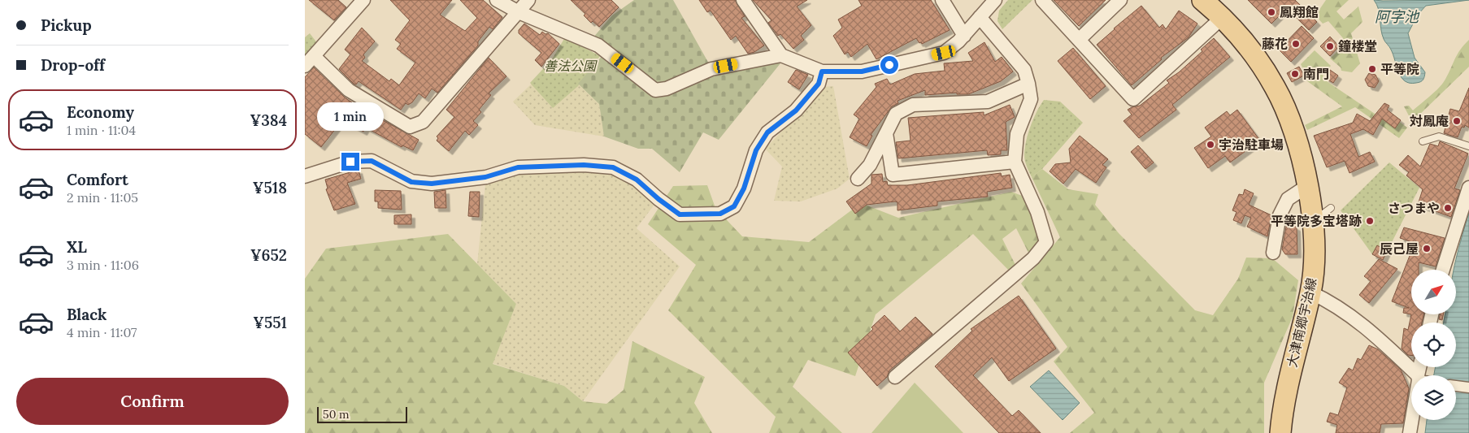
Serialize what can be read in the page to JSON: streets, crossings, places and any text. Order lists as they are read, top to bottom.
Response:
{
  "streets": {
    "main road": ["大津南郷宇治線"]
  },
  "water": ["阿字池"],
  "parks": ["善法公園"],
  "places": [
    "鳳翔館",
    "藤花",
    "鐘楼堂",
    "平等院",
    "南門",
    "対鳳庵",
    "宇治駐車場",
    "さつまや",
    "平等院多宝塔跡",
    "辰己屋"
  ],
  "scale_bar": "50 m",
  "north": "top right",
  "page": {
    "banner": ["Pickup", "Drop-off"],
    "list": [
      {
        "name": "Economy",
        "note": "1 min · 11:04",
        "value": "¥384"
      },
      {
        "name": "Comfort",
        "note": "2 min · 11:05",
        "value": "¥518"
      },
      {
        "name": "XL",
        "note": "3 min · 11:06",
        "value": "¥652"
      },
      {
        "name": "Black",
        "note": "4 min · 11:07",
        "value": "¥551"
      }
    ],
    "bubble": "1 min",
    "buttons": "Confirm",
    "scale": "50 m"
  }
}
